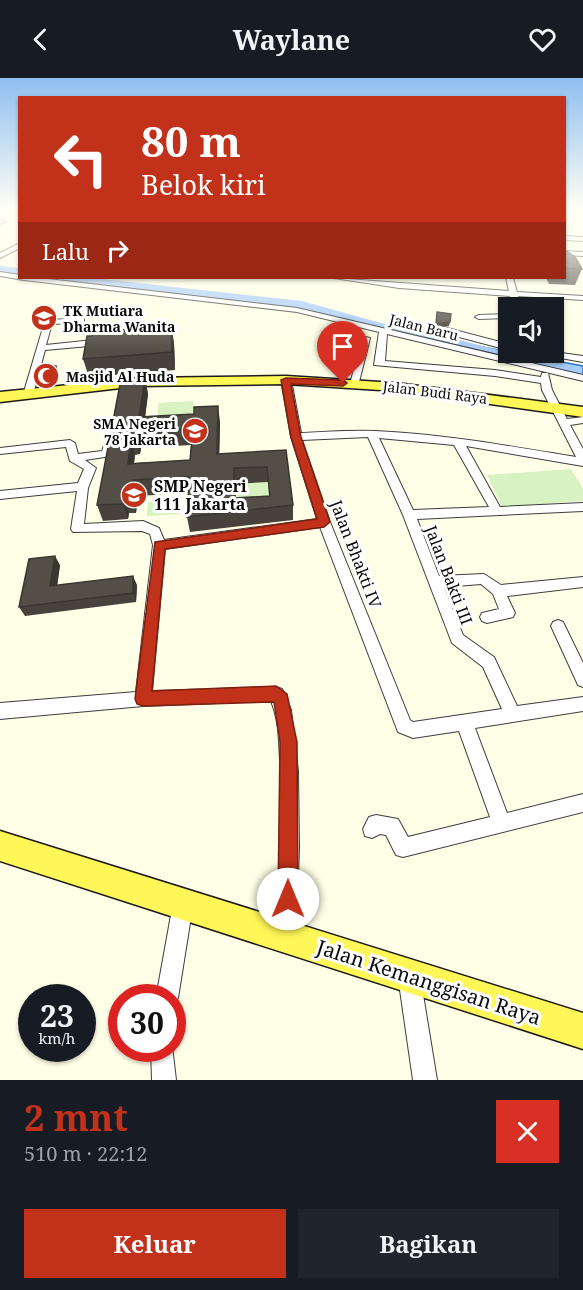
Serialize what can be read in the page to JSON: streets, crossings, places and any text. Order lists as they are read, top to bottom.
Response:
{
  "streets": {
    "main road": ["Jalan Budi Raya", "Jalan Kemanggisan Raya"],
    "street": ["Jalan Baru", "Jalan Bhakti IV", "Jalan Bakti III"]
  },
  "crossings": [
    ["Jalan Budi Raya", "Jalan Bhakti IV"]
  ],
  "places": {
    "school or university": ["TK Mutiara Dharma Wanita", "SMA Negeri 78 Jakarta", "SMP Negeri 111 Jakarta"],
    "mosque": ["Masjid Al Huda"]
  },
  "page": {
    "header": "Waylane",
    "turn": ["80 m", "Belok kiri"],
    "then": "Lalu",
    "speed": "23 km/h",
    "limit": "30",
    "heading": ["2 mnt", "510 m · 22:12"],
    "buttons": ["Keluar", "Bagikan"]
  }
}
